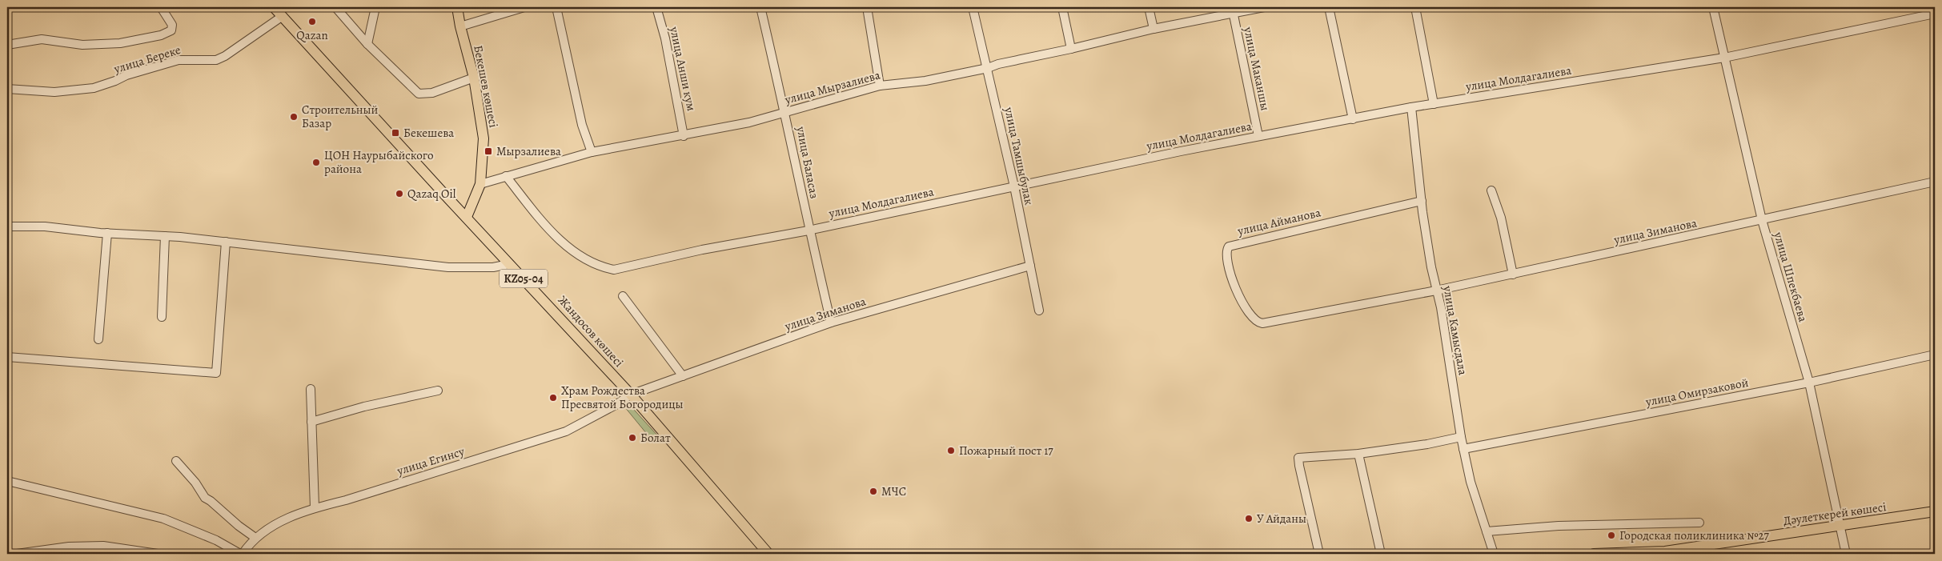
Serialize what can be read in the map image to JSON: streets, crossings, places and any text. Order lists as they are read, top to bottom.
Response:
{
  "streets": {
    "main road": [
      "Бекешев көшесі",
      "KZ05-04",
      "Жандосов көшесі",
      "Дәулеткерей көшесі"
    ],
    "street": [
      "улица Береке",
      "улица Анши кум",
      "улица Маканшы",
      "улица Молдагалиева",
      "улица Мырзалиева",
      "улица Тамшыбулак",
      "улица Баласаз",
      "улица Айманова",
      "улица Зиманова",
      "улица Шпекбаева",
      "улица Камысдала",
      "улица Омирзаковой",
      "улица Егинсу"
    ]
  },
  "crossings": [
    ["улица Береке", "Жандосов көшесі"],
    ["улица Анши кум", "улица Мырзалиева"],
    ["улица Маканшы", "улица Молдагалиева"],
    ["улица Маканшы", "улица Мырзалиева"],
    ["улица Молдагалиева", "улица Мырзалиева"],
    ["улица Молдагалиева", "улица Тамшыбулак"],
    ["улица Молдагалиева", "улица Баласаз"],
    ["улица Молдагалиева", "улица Шпекбаева"],
    ["улица Молдагалиева", "улица Камысдала"],
    ["Бекешев көшесі", "улица Мырзалиева"],
    ["Бекешев көшесі", "Жандосов көшесі"],
    ["улица Мырзалиева", "улица Тамшыбулак"],
    ["улица Мырзалиева", "улица Баласаз"],
    ["улица Тамшыбулак", "улица Зиманова"],
    ["улица Баласаз", "улица Зиманова"],
    ["улица Айманова", "улица Зиманова"],
    ["улица Айманова", "улица Камысдала"],
    ["улица Зиманова", "улица Шпекбаева"],
    ["улица Зиманова", "улица Камысдала"],
    ["улица Зиманова", "Жандосов көшесі"],
    ["улица Зиманова", "улица Егинсу"],
    ["улица Шпекбаева", "улица Омирзаковой"],
    ["улица Шпекбаева", "Дәулеткерей көшесі"],
    ["улица Камысдала", "улица Омирзаковой"],
    ["Жандосов көшесі", "улица Егинсу"]
  ],
  "places": {
    "other": [
      "Qazan",
      "Строительный Базар",
      "ЦОН Наурыбайского района",
      "Qazaq Oil",
      "Храм Рождества Пресвятой Богородицы",
      "Болат",
      "Пожарный пост 17",
      "МЧС",
      "У Айданы",
      "Городская поликлиника №27"
    ],
    "transit": ["Бекешева", "Мырзалиева"]
  }
}
